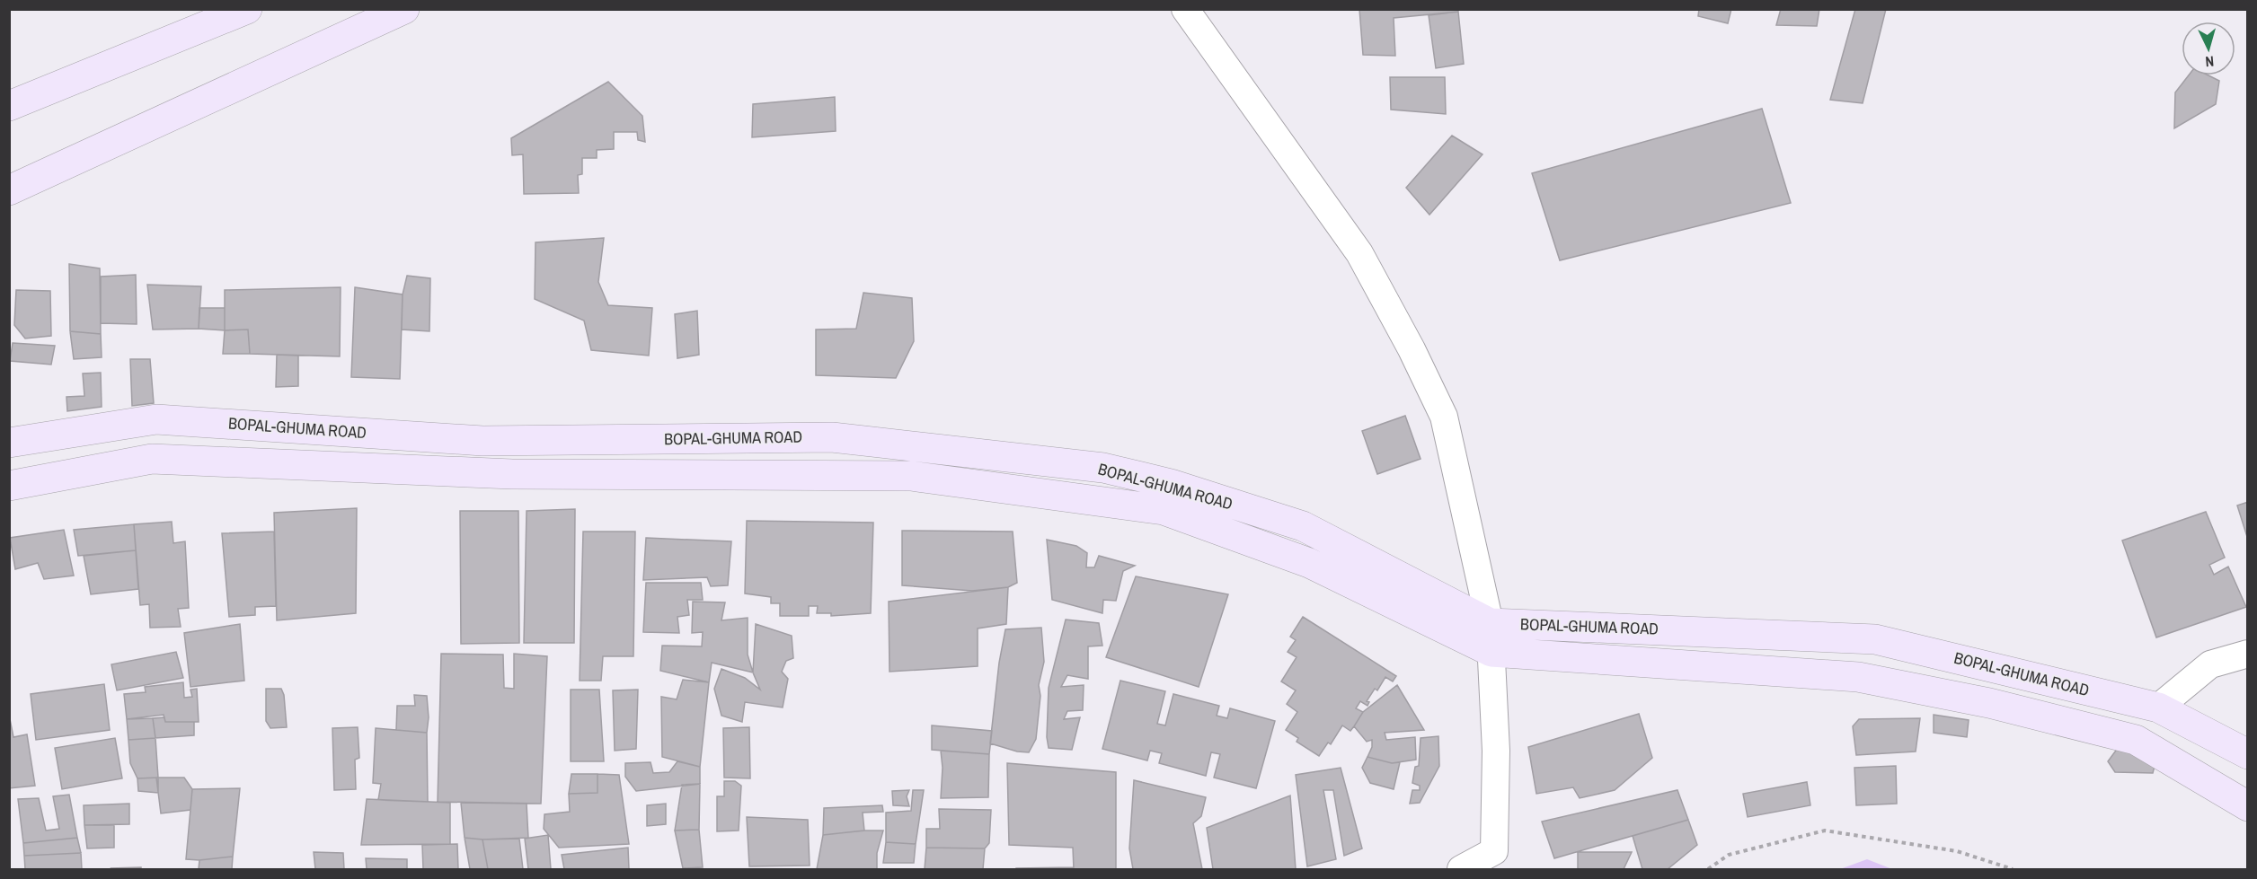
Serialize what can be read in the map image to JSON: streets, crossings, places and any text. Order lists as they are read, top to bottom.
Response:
{
  "streets": {
    "street": ["BOPAL-GHUMA ROAD"]
  },
  "north": "bottom"
}
